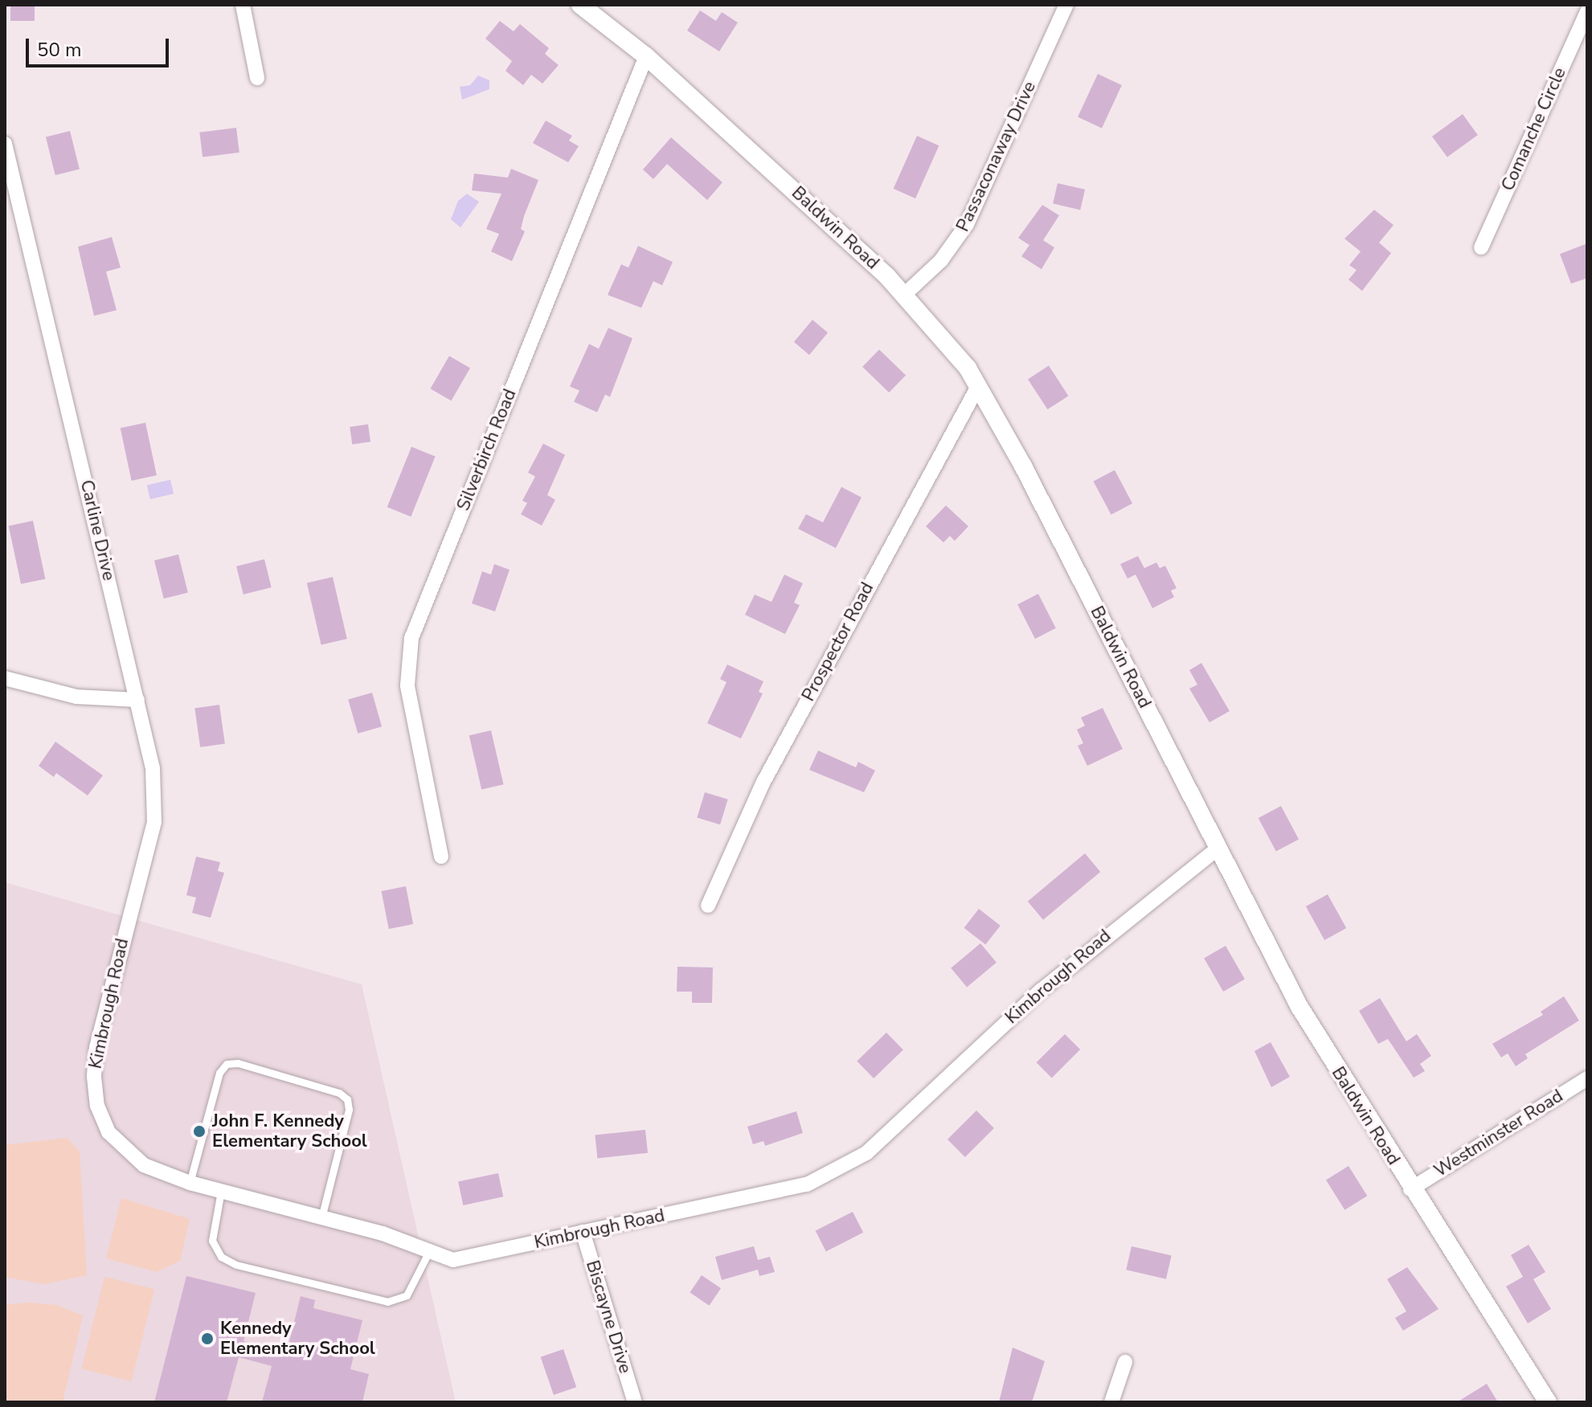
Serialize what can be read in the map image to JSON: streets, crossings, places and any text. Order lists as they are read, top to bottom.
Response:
{
  "streets": {
    "street": [
      "Comanche Circle",
      "Passaconaway Drive",
      "Baldwin Road",
      "Silverbirch Road",
      "Carline Drive",
      "Prospector Road",
      "Kimbrough Road",
      "Westminster Road",
      "Biscayne Drive"
    ]
  },
  "crossings": [
    ["Passaconaway Drive", "Baldwin Road"],
    ["Baldwin Road", "Silverbirch Road"],
    ["Baldwin Road", "Prospector Road"],
    ["Baldwin Road", "Kimbrough Road"],
    ["Baldwin Road", "Westminster Road"],
    ["Carline Drive", "Kimbrough Road"],
    ["Kimbrough Road", "Biscayne Drive"]
  ],
  "places": ["John F. Kennedy Elementary School", "Kennedy Elementary School"],
  "scale_bar": "50 m"
}
